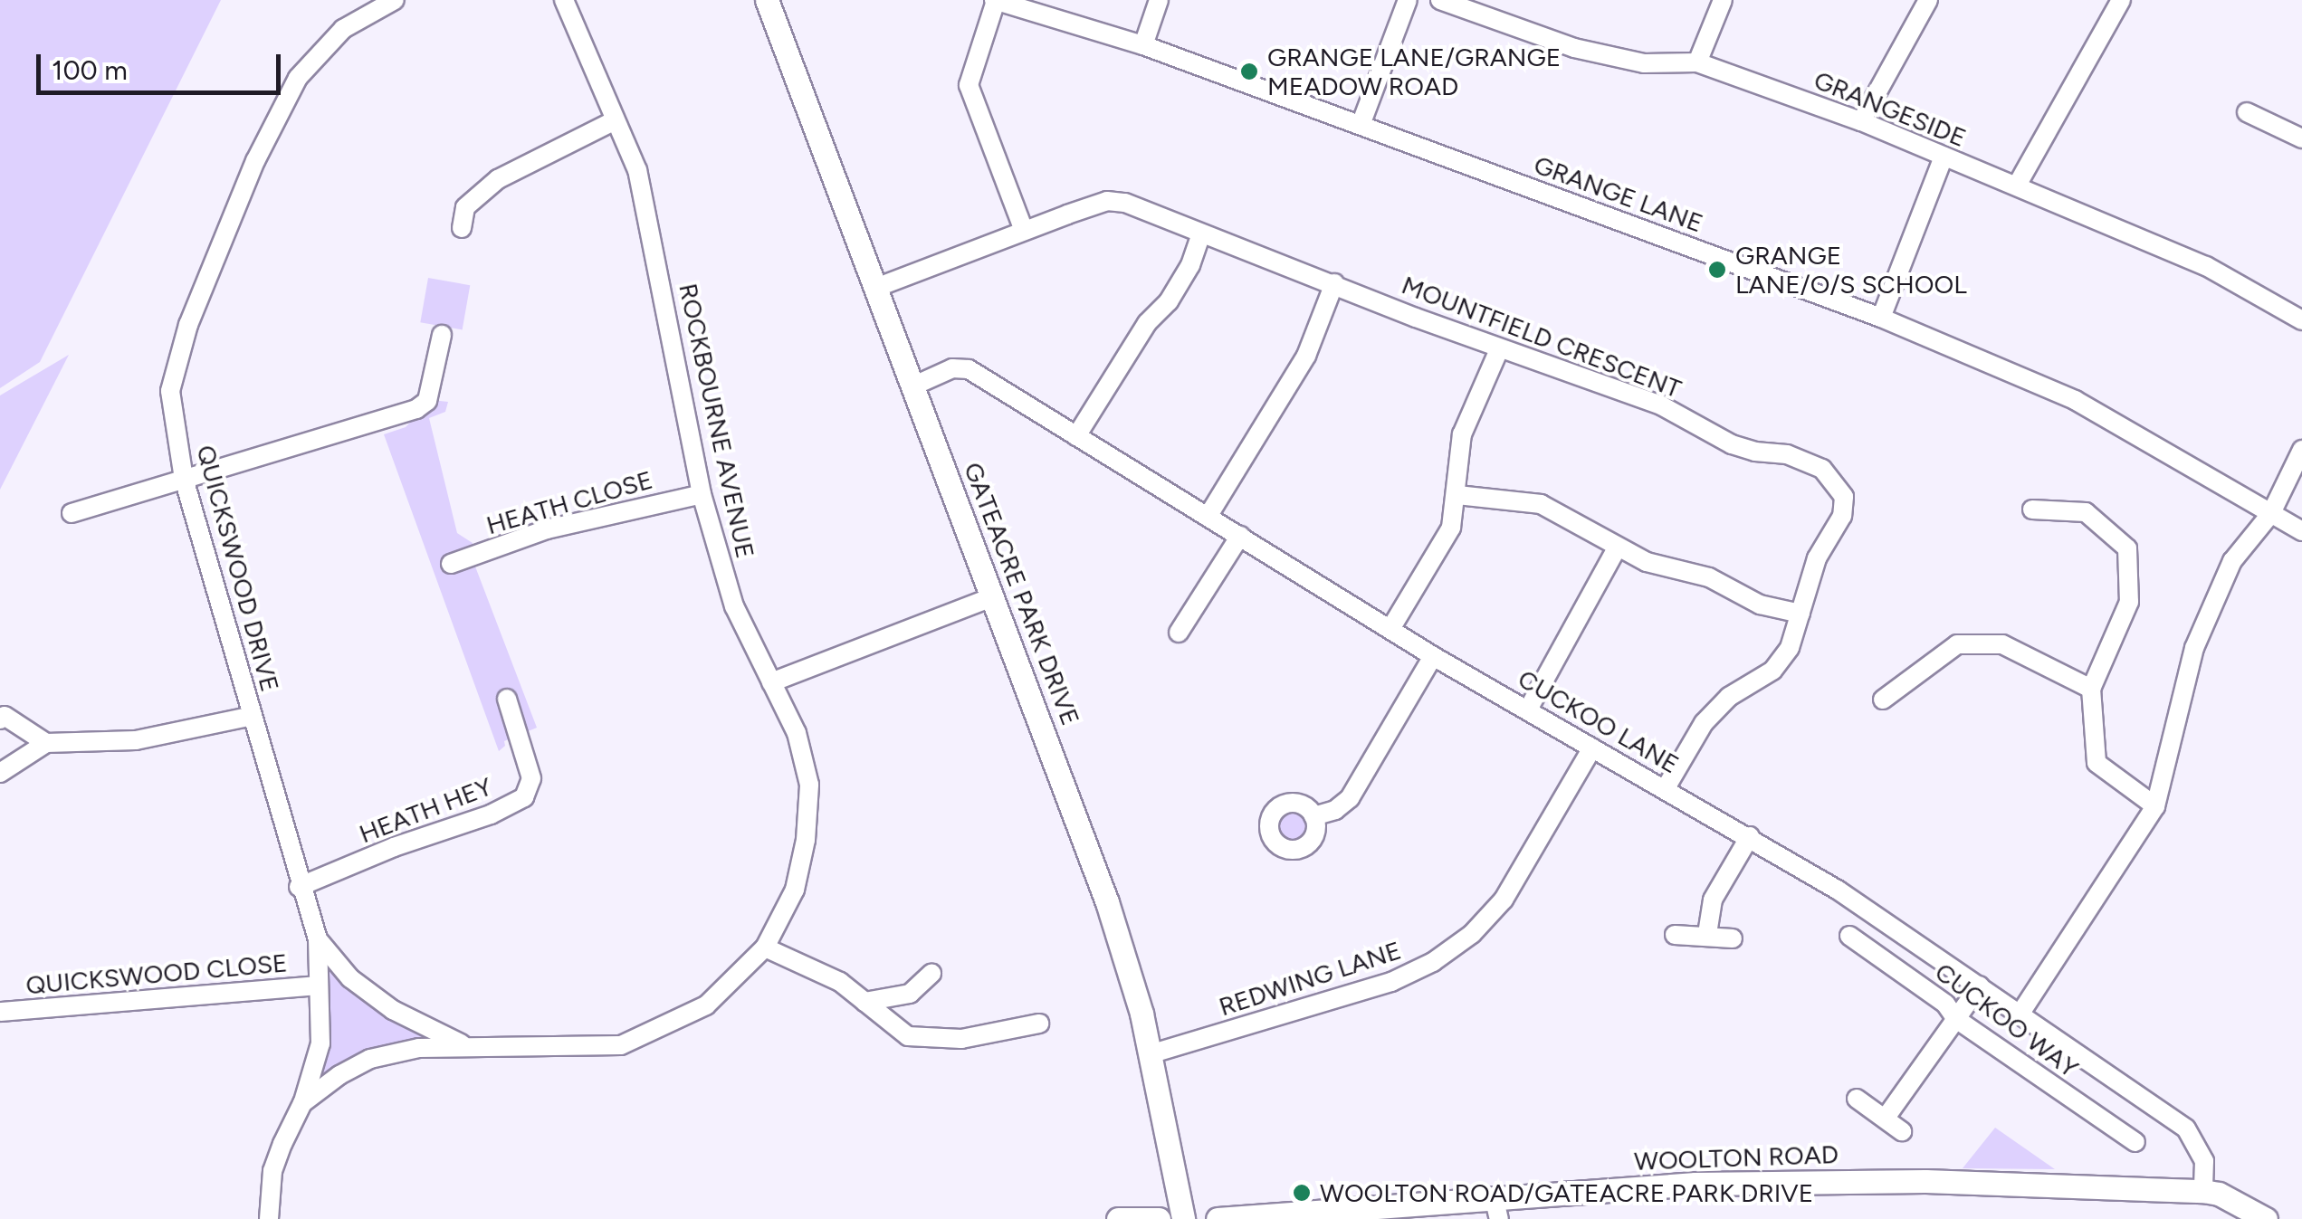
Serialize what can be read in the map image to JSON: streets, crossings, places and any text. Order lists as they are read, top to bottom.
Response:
{
  "streets": {
    "street": [
      "GRANGESIDE",
      "GRANGE LANE",
      "MOUNTFIELD CRESCENT",
      "ROCKBOURNE AVENUE",
      "HEATH CLOSE",
      "QUICKSWOOD DRIVE",
      "GATEACRE PARK DRIVE",
      "CUCKOO LANE",
      "HEATH HEY",
      "QUICKSWOOD CLOSE",
      "REDWING LANE",
      "CUCKOO WAY",
      "WOOLTON ROAD"
    ]
  },
  "crossings": [
    ["MOUNTFIELD CRESCENT", "GATEACRE PARK DRIVE"],
    ["MOUNTFIELD CRESCENT", "CUCKOO LANE"],
    ["ROCKBOURNE AVENUE", "HEATH CLOSE"],
    ["ROCKBOURNE AVENUE", "QUICKSWOOD DRIVE"],
    ["QUICKSWOOD DRIVE", "HEATH HEY"],
    ["QUICKSWOOD DRIVE", "QUICKSWOOD CLOSE"],
    ["GATEACRE PARK DRIVE", "CUCKOO LANE"],
    ["GATEACRE PARK DRIVE", "REDWING LANE"],
    ["CUCKOO LANE", "REDWING LANE"],
    ["CUCKOO LANE", "WOOLTON ROAD"]
  ],
  "places": ["GRANGE LANE/GRANGE MEADOW ROAD", "GRANGE LANE/O/S SCHOOL", "WOOLTON ROAD/GATEACRE PARK DRIVE"],
  "scale_bar": "100 m"
}
